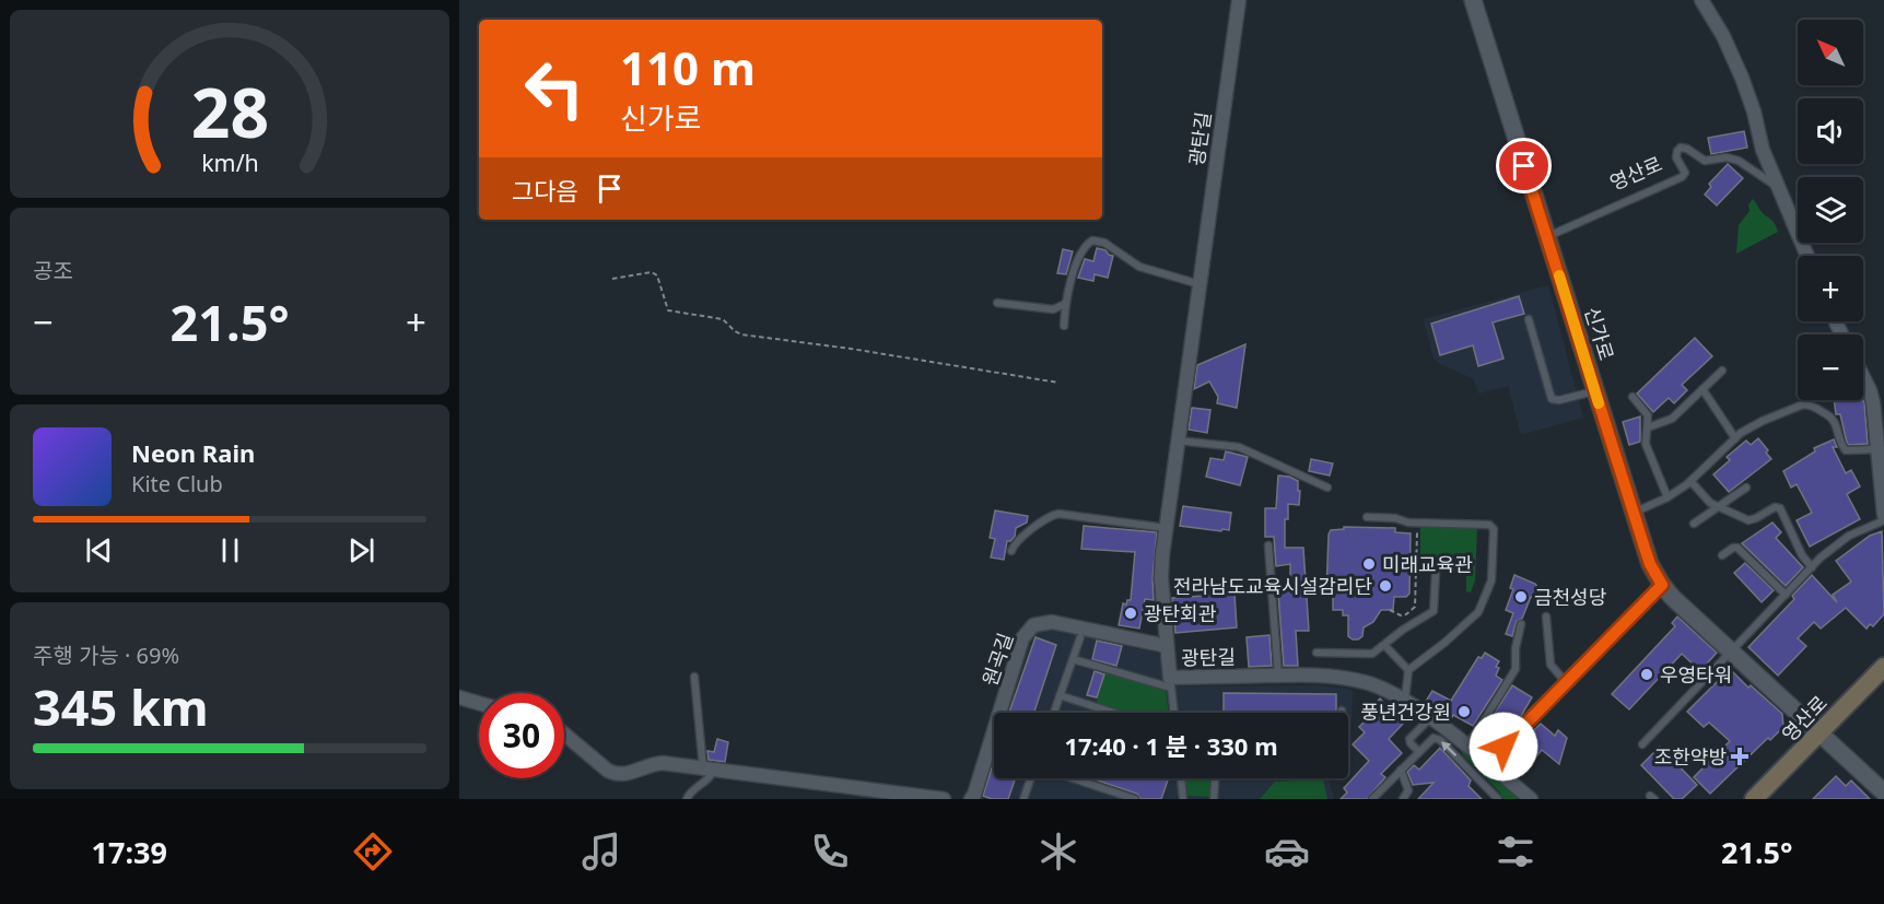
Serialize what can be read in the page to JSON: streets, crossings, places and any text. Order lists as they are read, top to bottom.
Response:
{
  "streets": {
    "main road": ["영산로"],
    "street": ["광탄길", "신가로", "원곡길"]
  },
  "crossings": [
    ["광탄길", "원곡길"],
    ["영산로", "신가로"]
  ],
  "places": {
    "other": [
      "미래교육관",
      "전라남도교육시설감리단",
      "금천성당",
      "광탄회관",
      "우영타워",
      "풍년건강원"
    ],
    "health": ["조한약방"]
  },
  "north": "top left",
  "page": {
    "map_buttons": ["+", "−"],
    "turn": ["110 m", "신가로"],
    "then": "그다음",
    "tile": [
      "공조",
      ["주행 가능 · 69%", "345 km"]
    ],
    "heat": ["−", "21.5°", "+"],
    "song": ["Neon Rain", "Kite Club"],
    "limit": "30",
    "trip": "17:40 · 1 분 · 330 m",
    "tabs": ["17:39", "21.5°"],
    "gauge": ["28", "km/h"]
  }
}
